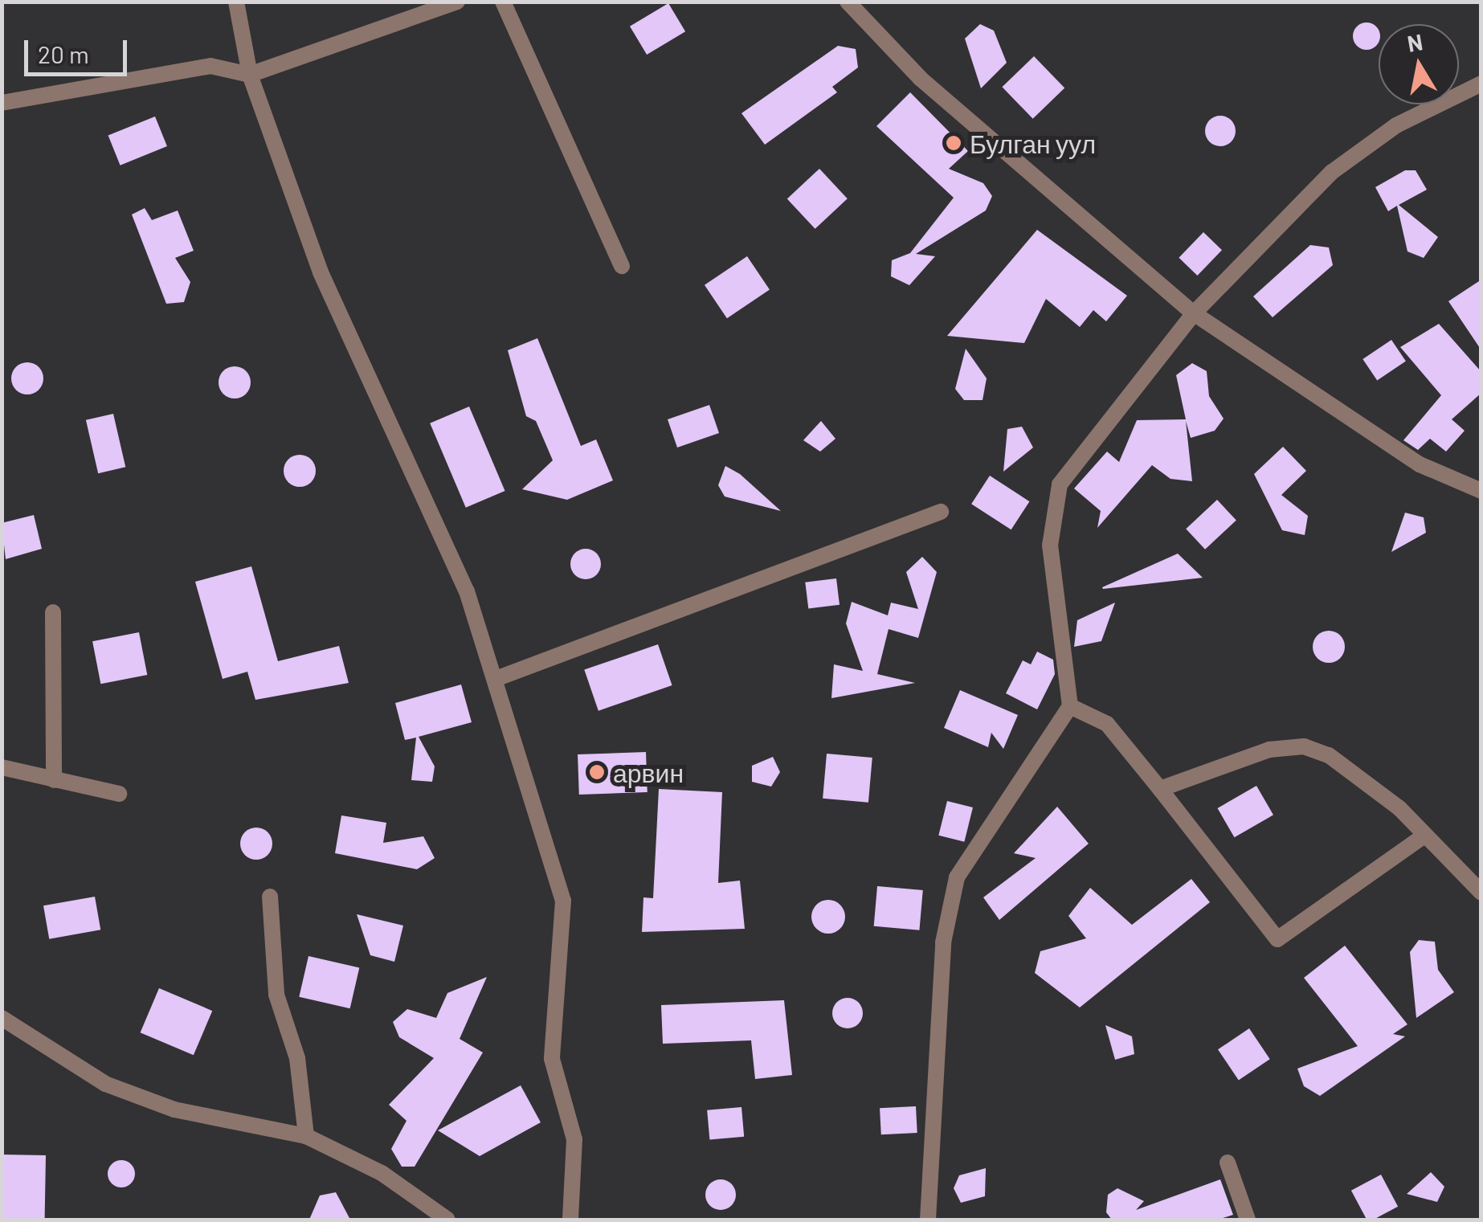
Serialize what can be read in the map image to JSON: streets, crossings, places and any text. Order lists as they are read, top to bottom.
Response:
{
  "places": ["Булган уул", "арвин"],
  "scale_bar": "20 m",
  "north": "top"
}
